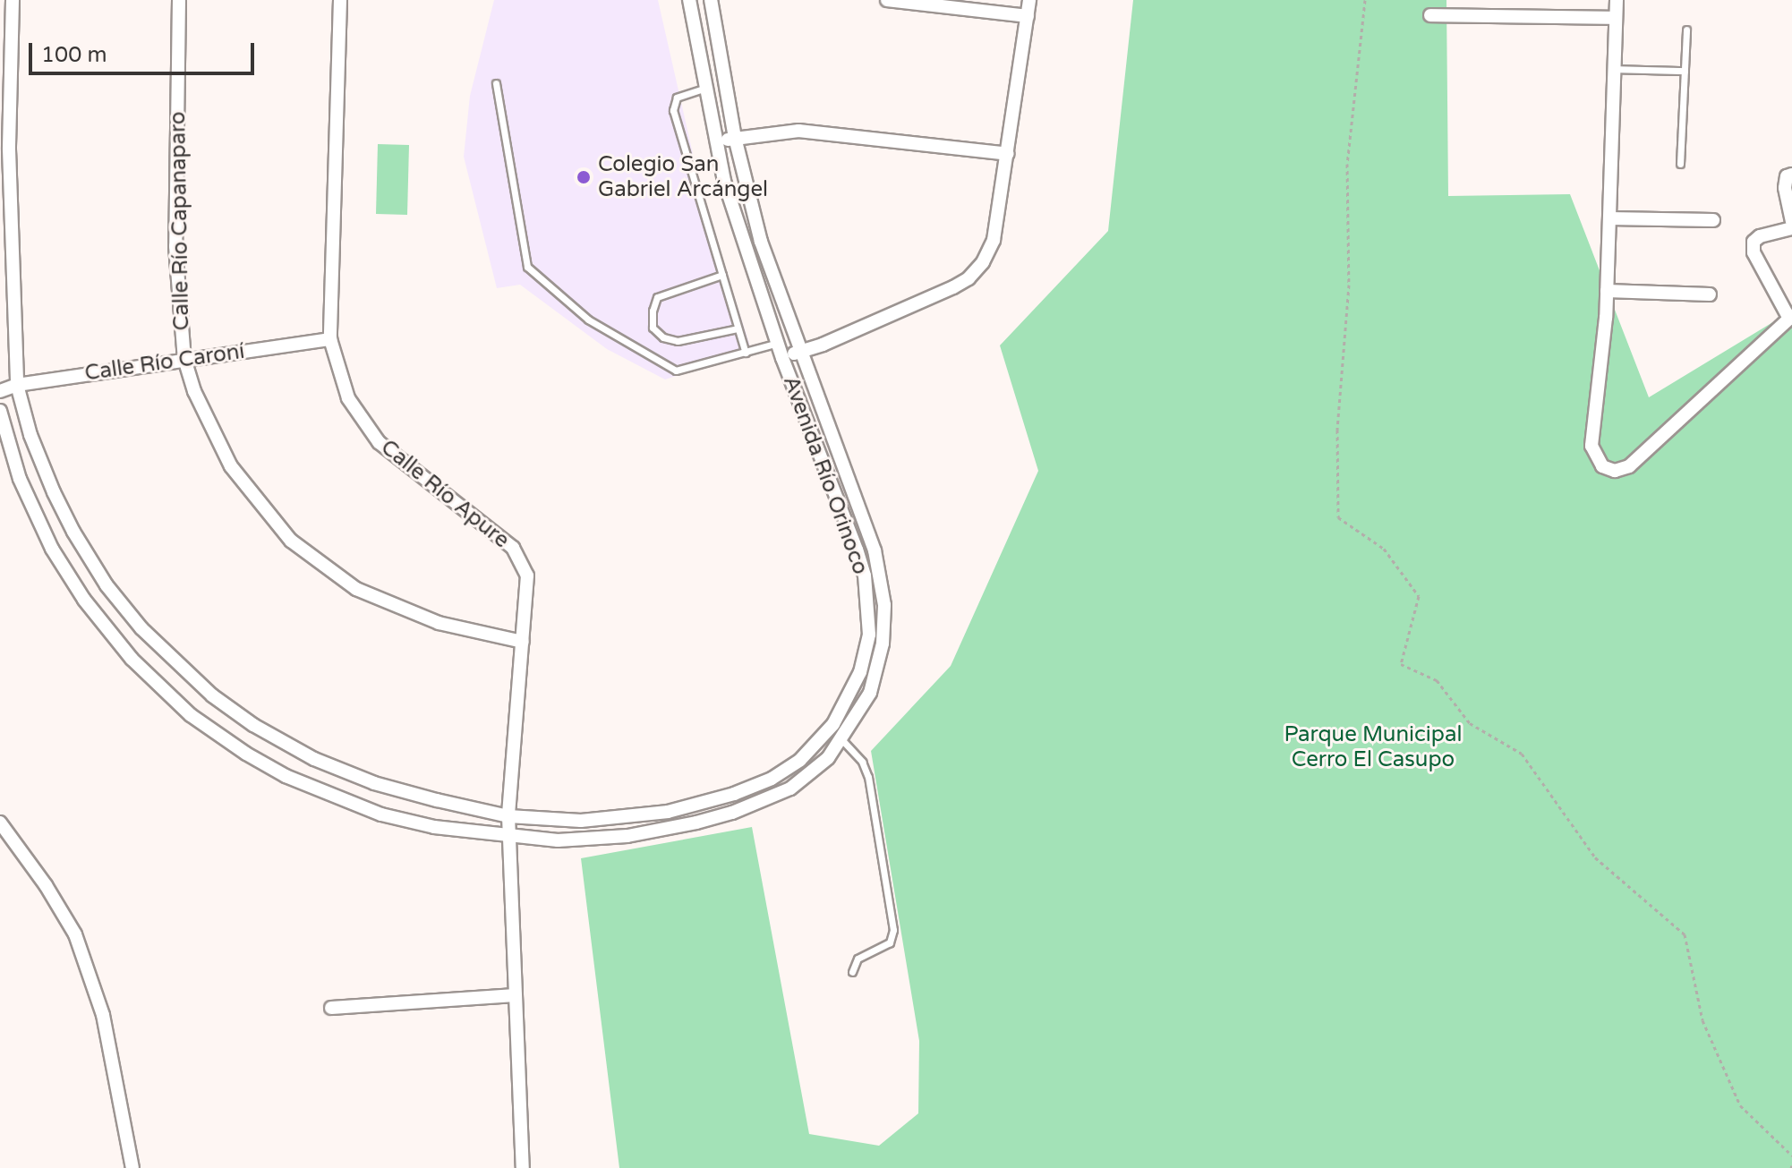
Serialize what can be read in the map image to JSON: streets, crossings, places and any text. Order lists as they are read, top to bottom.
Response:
{
  "streets": {
    "street": [
      "Calle Río Capanaparo",
      "Calle Río Caroní",
      "Avenida Río Orinoco",
      "Calle Río Apure"
    ]
  },
  "crossings": [
    ["Calle Río Capanaparo", "Calle Río Caroní"],
    ["Calle Río Capanaparo", "Calle Río Apure"],
    ["Calle Río Caroní", "Avenida Río Orinoco"],
    ["Calle Río Caroní", "Calle Río Apure"],
    ["Avenida Río Orinoco", "Calle Río Apure"]
  ],
  "parks": ["Parque Municipal Cerro El Casupo"],
  "places": ["Colegio San Gabriel Arcángel"],
  "scale_bar": "100 m"
}
